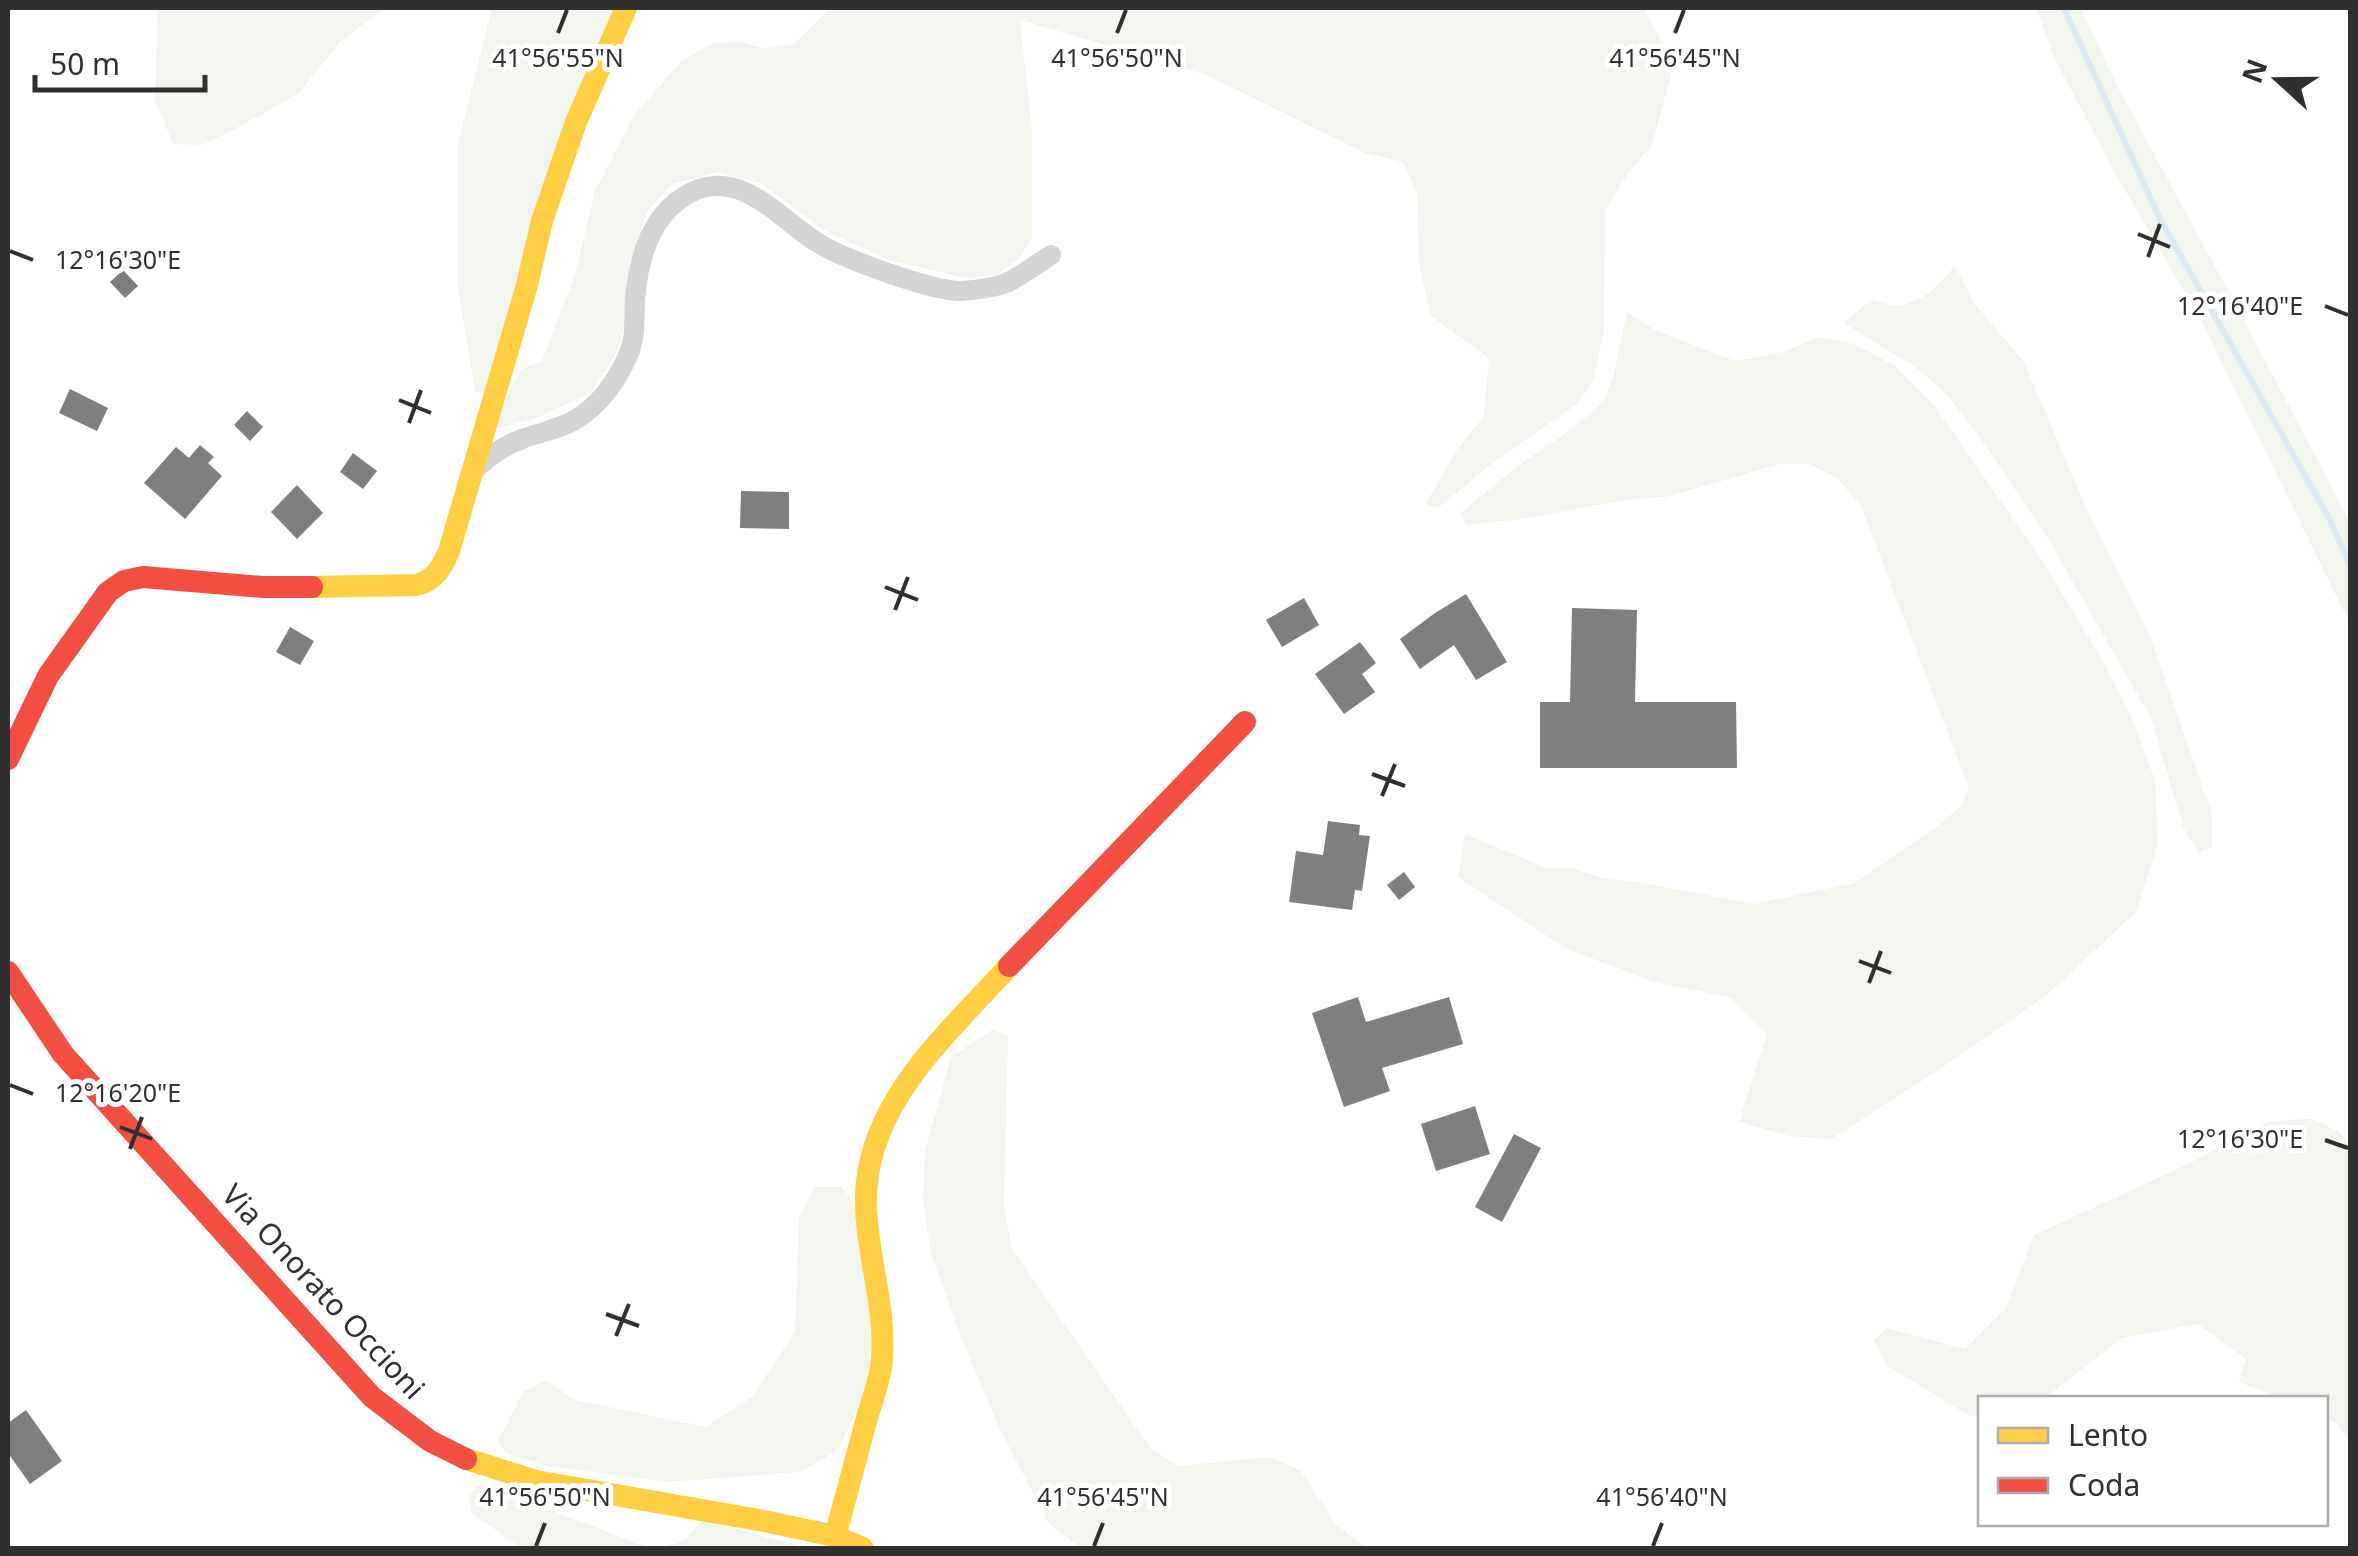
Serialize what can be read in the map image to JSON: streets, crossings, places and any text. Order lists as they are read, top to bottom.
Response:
{
  "streets": {
    "street": ["Via Onorato Occioni"]
  },
  "legend": ["Lento", "Coda"],
  "scale_bar": "50 m",
  "north": "left",
  "coordinates": [
    "41°56'55\"N",
    "41°56'50\"N",
    "41°56'45\"N",
    "12°16'30\"E",
    "12°16'40\"E",
    "12°16'20\"E",
    "41°56'40\"N"
  ]
}
